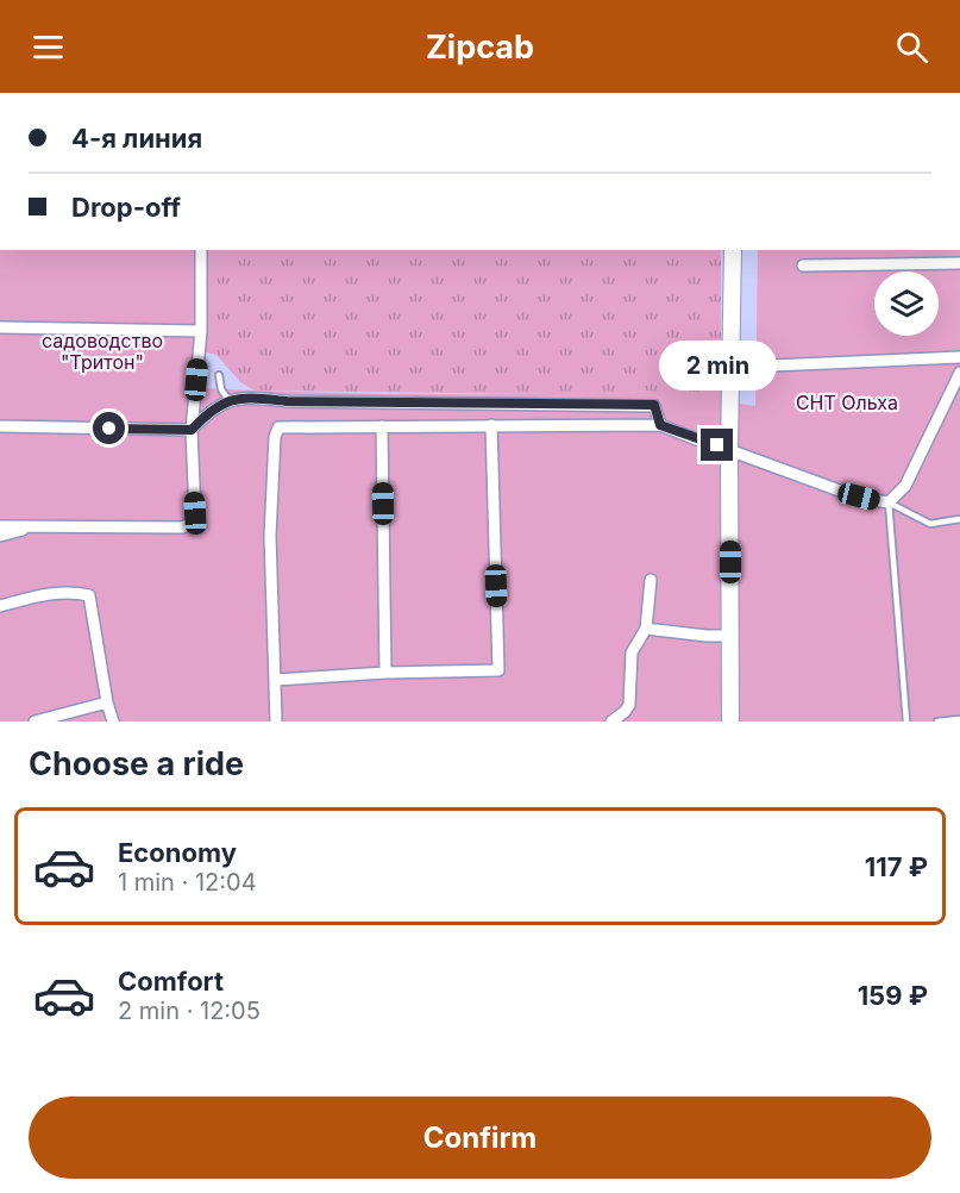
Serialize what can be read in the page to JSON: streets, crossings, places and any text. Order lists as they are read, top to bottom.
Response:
{
  "parks": ["садоводство \"Тритон\"", "СНТ Ольха"],
  "page": {
    "header": "Zipcab",
    "banner": ["4-я линия", "Drop-off"],
    "bubble": "2 min",
    "heading": "Choose a ride",
    "list": [
      {
        "name": "Economy",
        "note": "1 min · 12:04",
        "value": "117 ₽"
      },
      {
        "name": "Comfort",
        "note": "2 min · 12:05",
        "value": "159 ₽"
      }
    ],
    "buttons": "Confirm"
  }
}
